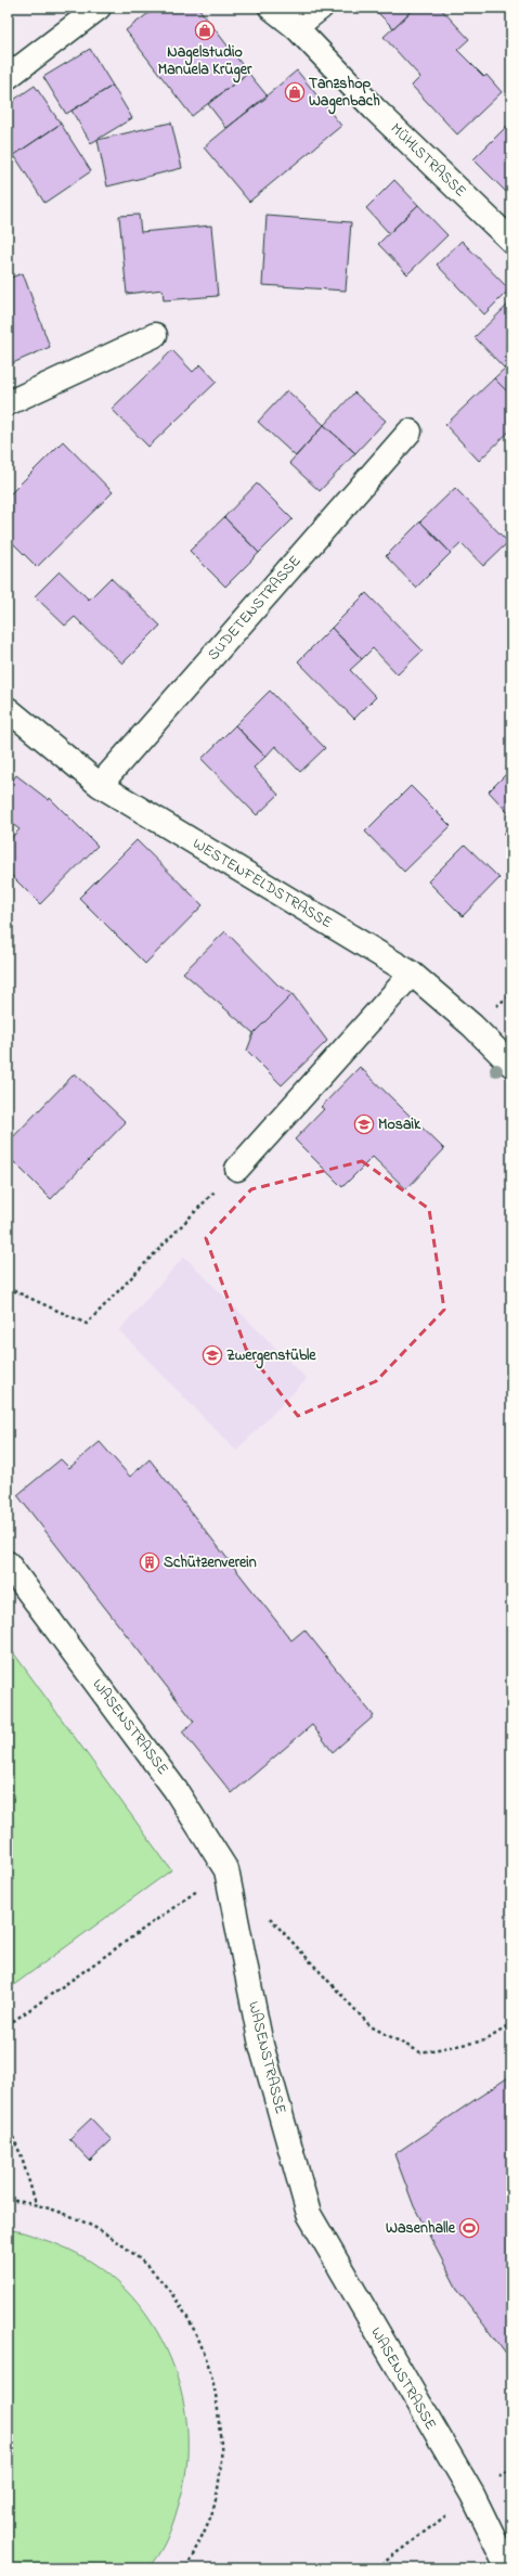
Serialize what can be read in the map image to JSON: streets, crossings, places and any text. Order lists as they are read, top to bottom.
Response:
{
  "streets": {
    "street": [
      "MÜHLSTRASSE",
      "SUDETENSTRASSE",
      "WESTENFELDSTRASSE",
      "WASENSTRASSE"
    ]
  },
  "crossings": [
    ["SUDETENSTRASSE", "WESTENFELDSTRASSE"]
  ],
  "places": {
    "shop": ["Nagelstudio Manuela Krüger", "Tanzshop Wagenbach"],
    "school or university": ["Mosaik", "Zwergenstüble"],
    "building": ["Schützenverein"],
    "sports": ["Wasenhalle"]
  }
}
